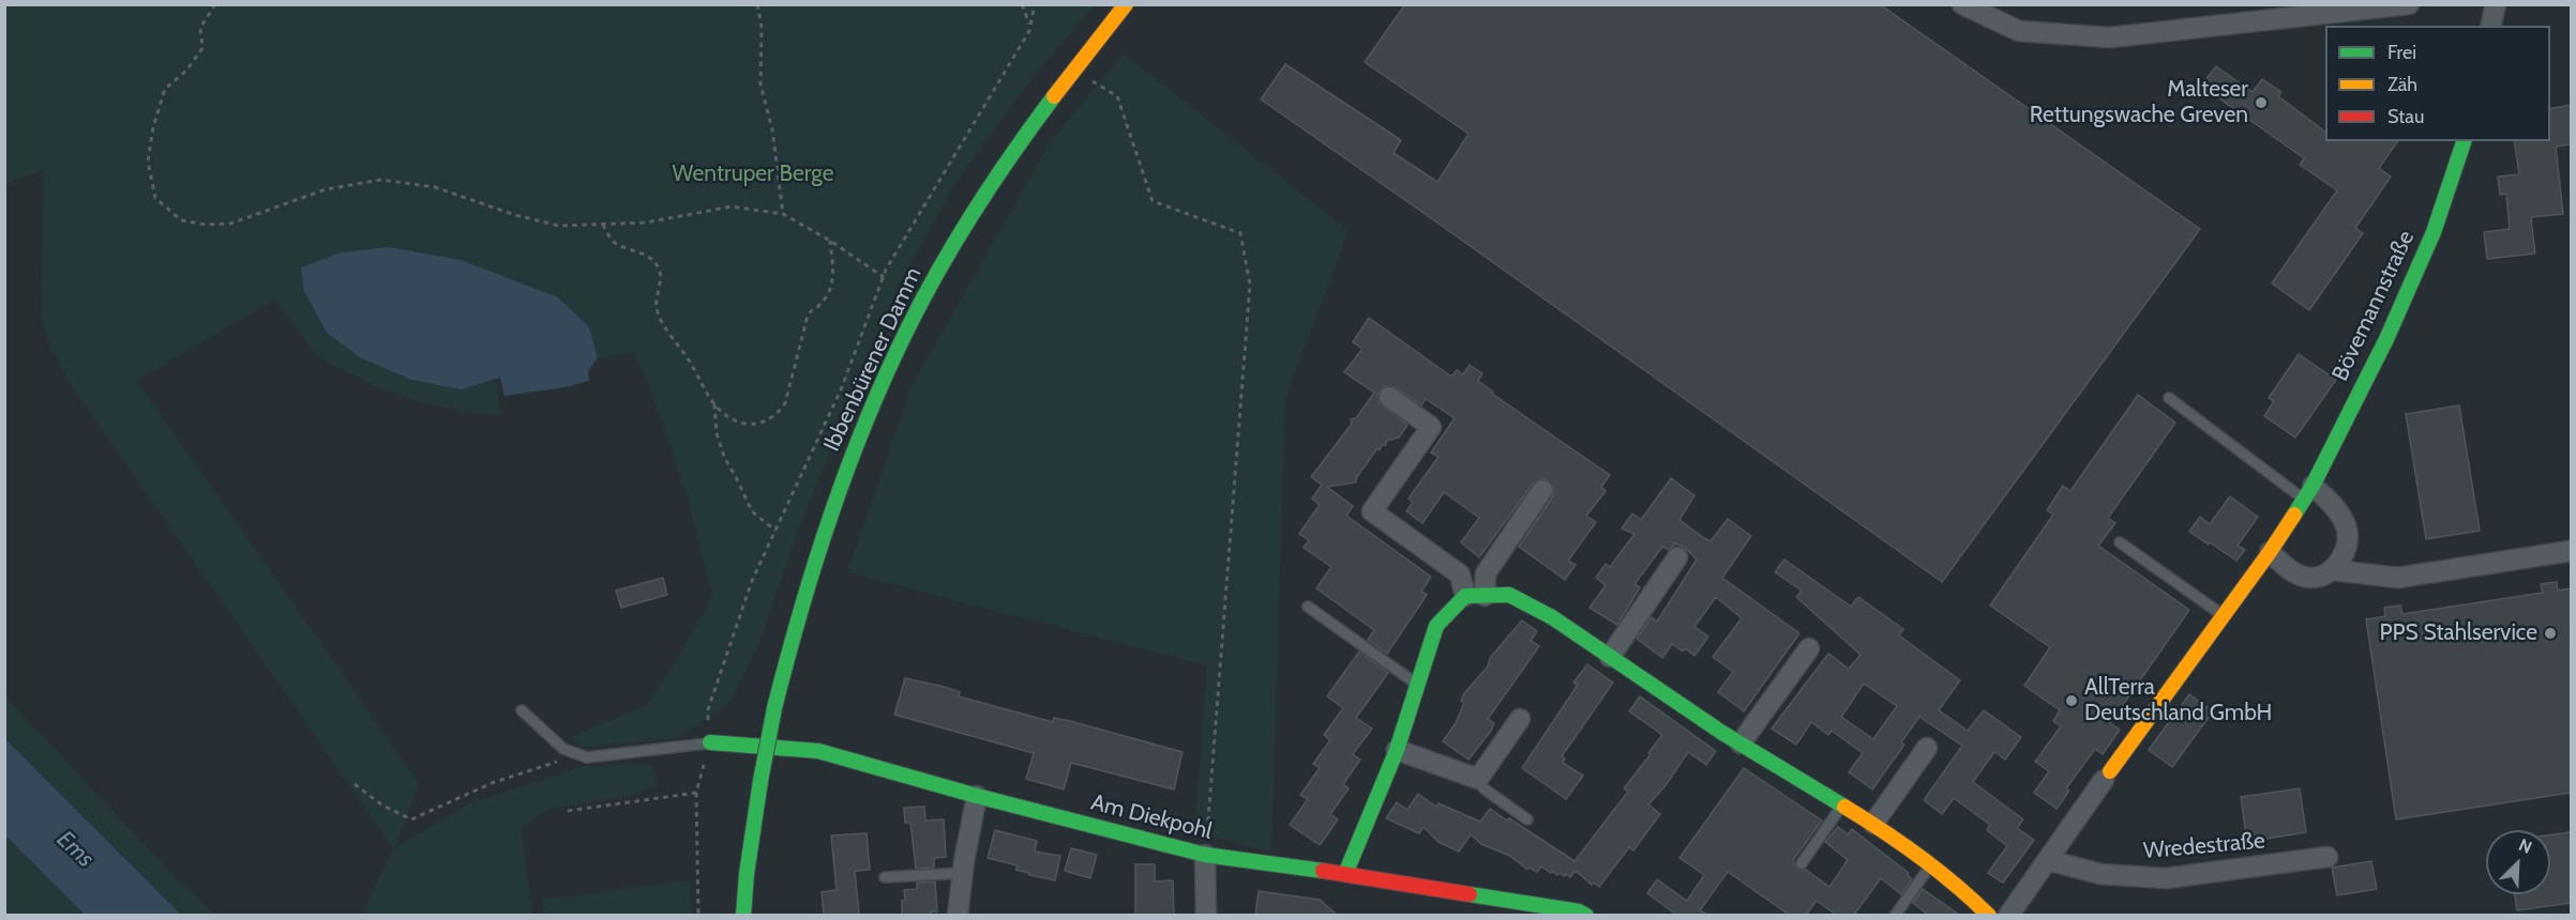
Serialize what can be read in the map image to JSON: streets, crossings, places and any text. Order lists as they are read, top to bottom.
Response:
{
  "streets": {
    "street": [
      "Bövemannstraße",
      "Ibbenbürener Damm",
      "Am Diekpohl",
      "Wredestraße"
    ]
  },
  "water": ["Ems"],
  "parks": ["Wentruper Berge"],
  "places": ["Malteser Rettungswache Greven", "PPS Stahlservice", "AllTerra Deutschland GmbH"],
  "legend": ["Frei", "Zäh", "Stau"],
  "north": "top right"
}
